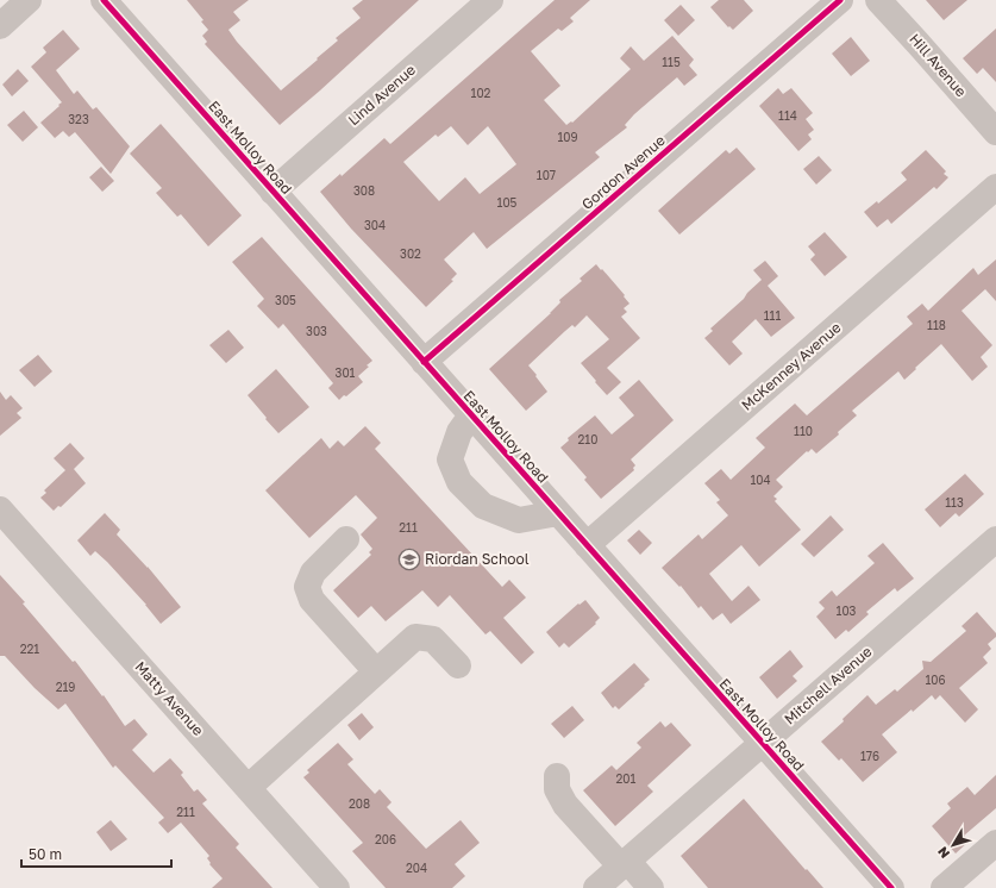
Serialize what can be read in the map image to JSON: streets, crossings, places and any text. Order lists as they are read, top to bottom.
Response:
{
  "streets": {
    "street": [
      "Hill Avenue",
      "Lind Avenue",
      "East Molloy Road",
      "Gordon Avenue",
      "McKenney Avenue",
      "Mitchell Avenue",
      "Matty Avenue"
    ]
  },
  "crossings": [
    ["Lind Avenue", "East Molloy Road"],
    ["East Molloy Road", "Gordon Avenue"],
    ["East Molloy Road", "McKenney Avenue"],
    ["East Molloy Road", "Mitchell Avenue"]
  ],
  "places": {
    "school or university": ["Riordan School"]
  },
  "house_numbers": [
    "115",
    "102",
    "114",
    "323",
    "109",
    "107",
    "308",
    "105",
    "304",
    "302",
    "305",
    "111",
    "118",
    "303",
    "301",
    "110",
    "210",
    "104",
    "113",
    "211",
    "103",
    "221",
    "106",
    "219",
    "176",
    "201",
    "208",
    "211",
    "206",
    "204"
  ],
  "scale_bar": "50 m",
  "north": "bottom left"
}
